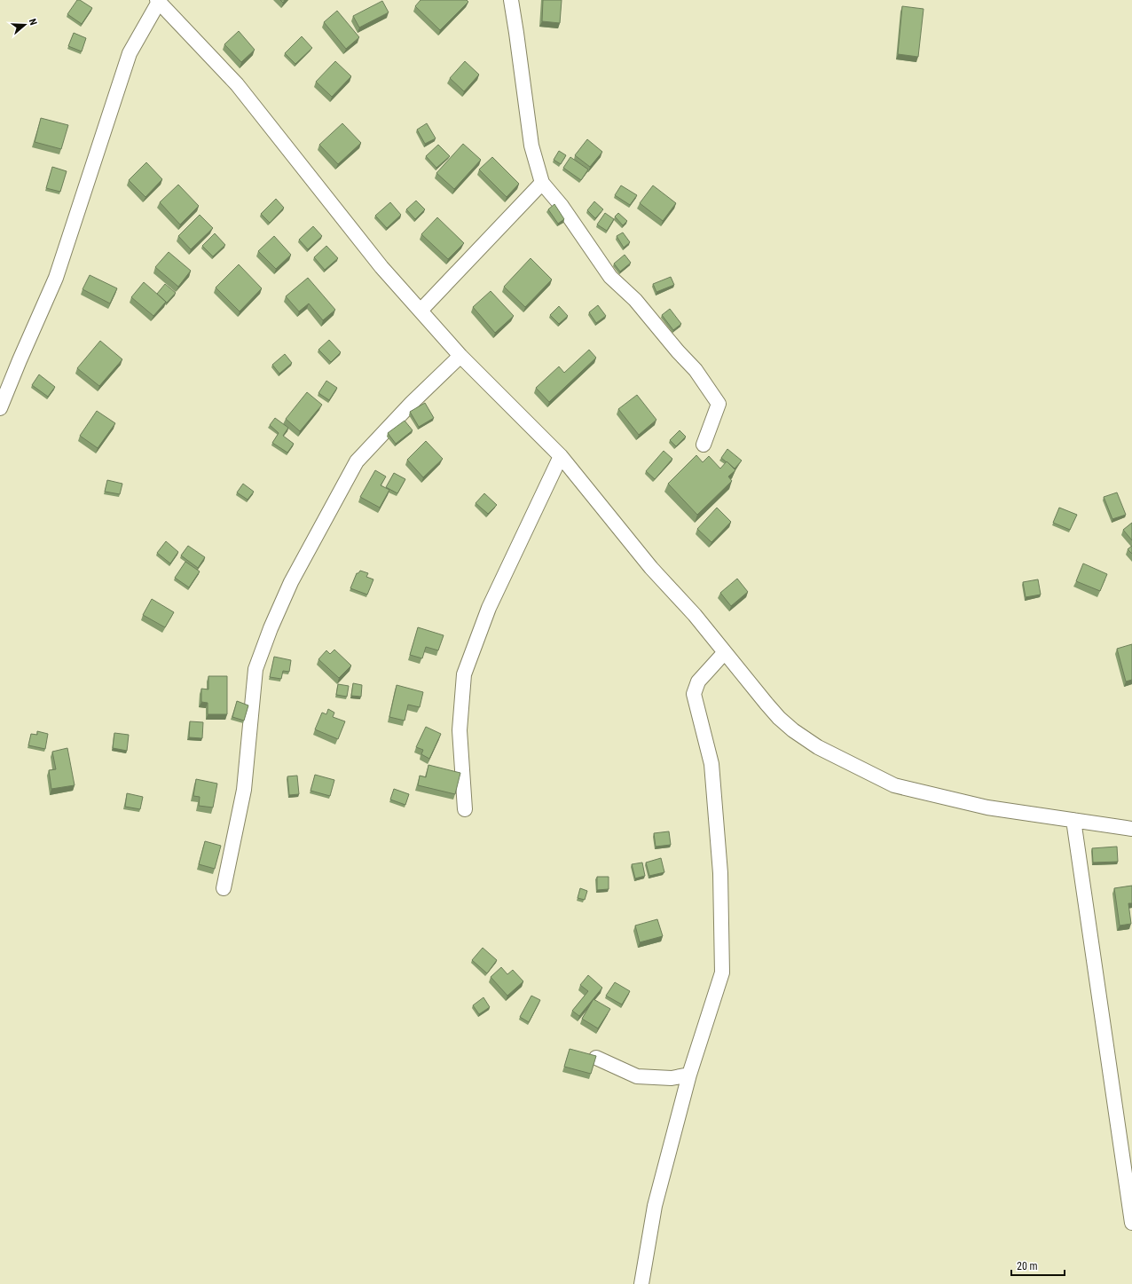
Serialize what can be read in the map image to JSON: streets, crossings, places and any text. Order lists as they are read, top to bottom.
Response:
{
  "scale_bar": "20 m",
  "north": "right"
}
